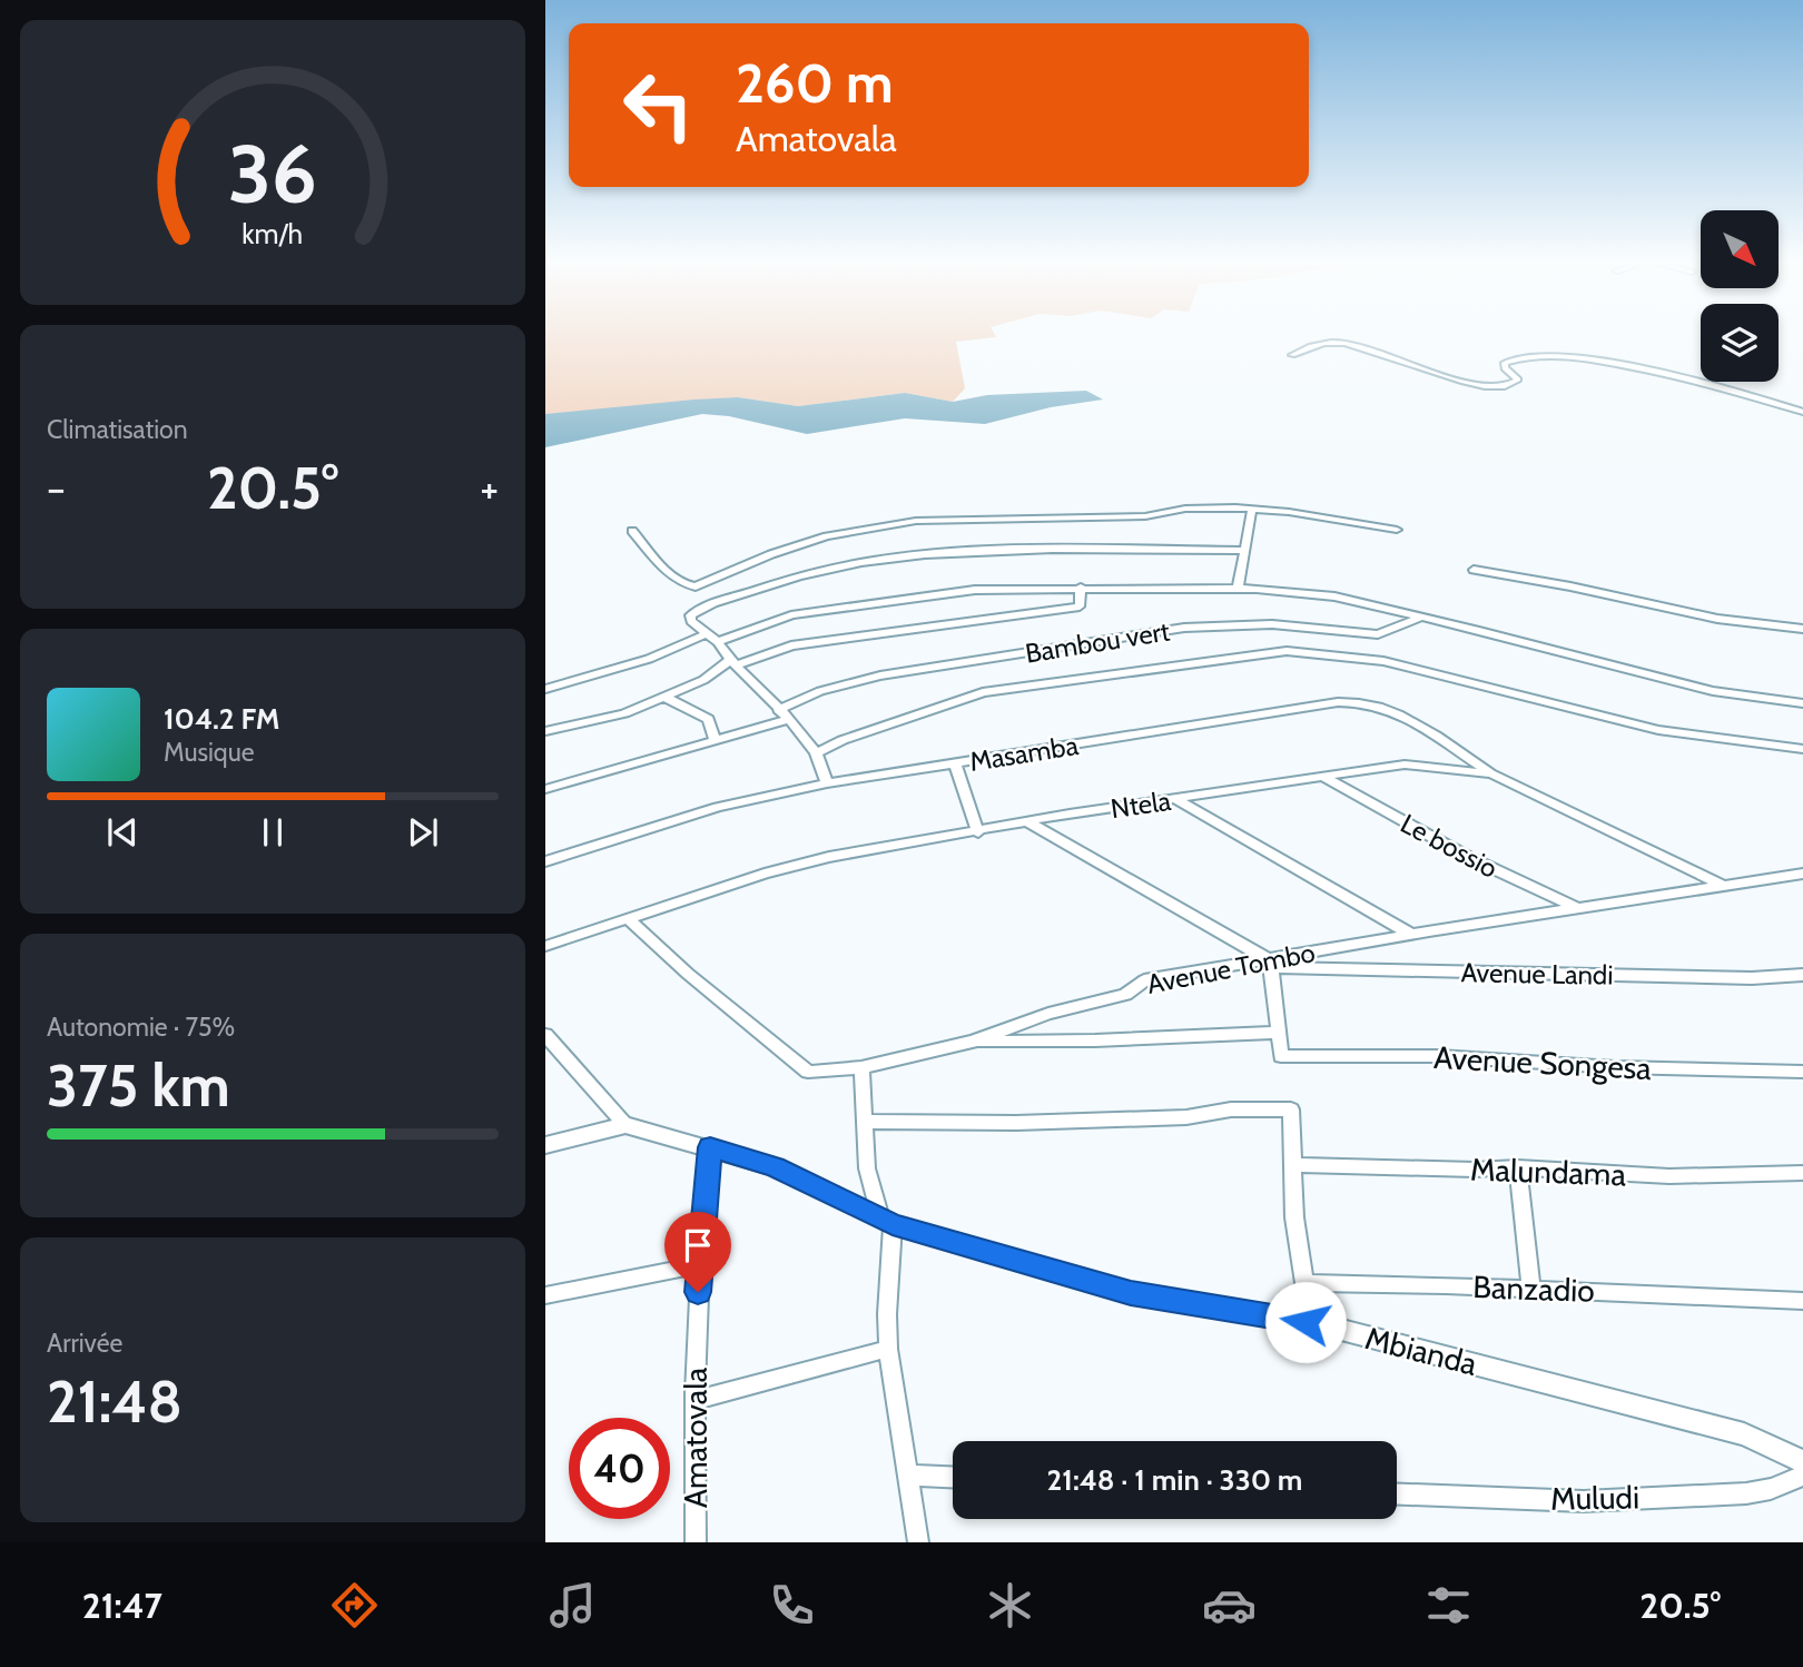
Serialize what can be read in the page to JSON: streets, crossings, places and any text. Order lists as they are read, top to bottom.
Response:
{
  "streets": {
    "street": [
      "Bambou vert",
      "Masamba",
      "Ntela",
      "Le bossio",
      "Avenue Tombo",
      "Avenue Landi",
      "Avenue Songesa",
      "Malundama",
      "Banzadio",
      "Mbianda",
      "Amatovala",
      "Muludi"
    ]
  },
  "crossings": [
    ["Masamba", "Ntela"],
    ["Ntela", "Le bossio"],
    ["Ntela", "Avenue Tombo"],
    ["Le bossio", "Avenue Tombo"],
    ["Avenue Tombo", "Avenue Landi"],
    ["Mbianda", "Amatovala"]
  ],
  "north": "bottom right",
  "page": {
    "turn": ["260 m", "Amatovala"],
    "tile": [
      "Climatisation",
      ["Autonomie · 75%", "375 km"],
      ["Arrivée", "21:48"]
    ],
    "heat": ["−", "20.5°", "+"],
    "song": ["104.2 FM", "Musique"],
    "limit": "40",
    "trip": "21:48 · 1 min · 330 m",
    "tabs": ["21:47", "20.5°"],
    "gauge": ["36", "km/h"]
  }
}
